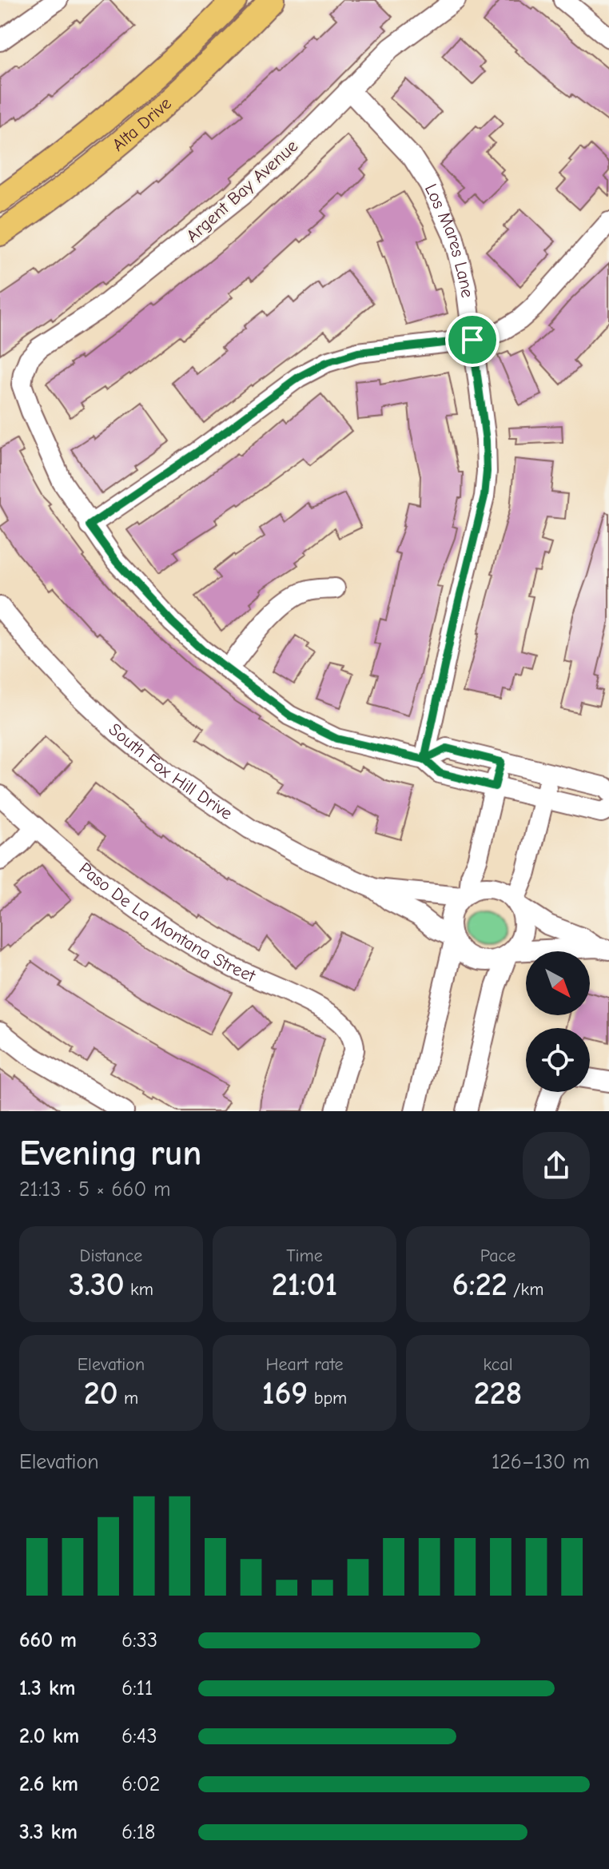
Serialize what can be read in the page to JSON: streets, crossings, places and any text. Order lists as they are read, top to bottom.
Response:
{
  "streets": {
    "main road": ["Alta Drive"],
    "street": [
      "Argent Bay Avenue",
      "Los Mares Lane",
      "South Fox Hill Drive",
      "Paso De La Montana Street"
    ]
  },
  "crossings": [
    ["Argent Bay Avenue", "Los Mares Lane"]
  ],
  "north": "bottom right",
  "page": {
    "heading": ["Evening run", "21:13 · 5 × 660 m"],
    "stats": [
      ["Distance", "3.30 km"],
      ["Time", "21:01"],
      ["Pace", "6:22 /km"],
      ["Elevation", "20 m"],
      ["Heart rate", "169 bpm"],
      ["kcal", "228"]
    ],
    "chart": ["Elevation", "126–130 m"],
    "list": [
      {
        "name": "660 m",
        "note": "6:33"
      },
      {
        "name": "1.3 km",
        "note": "6:11"
      },
      {
        "name": "2.0 km",
        "note": "6:43"
      },
      {
        "name": "2.6 km",
        "note": "6:02"
      },
      {
        "name": "3.3 km",
        "note": "6:18"
      }
    ]
  }
}
